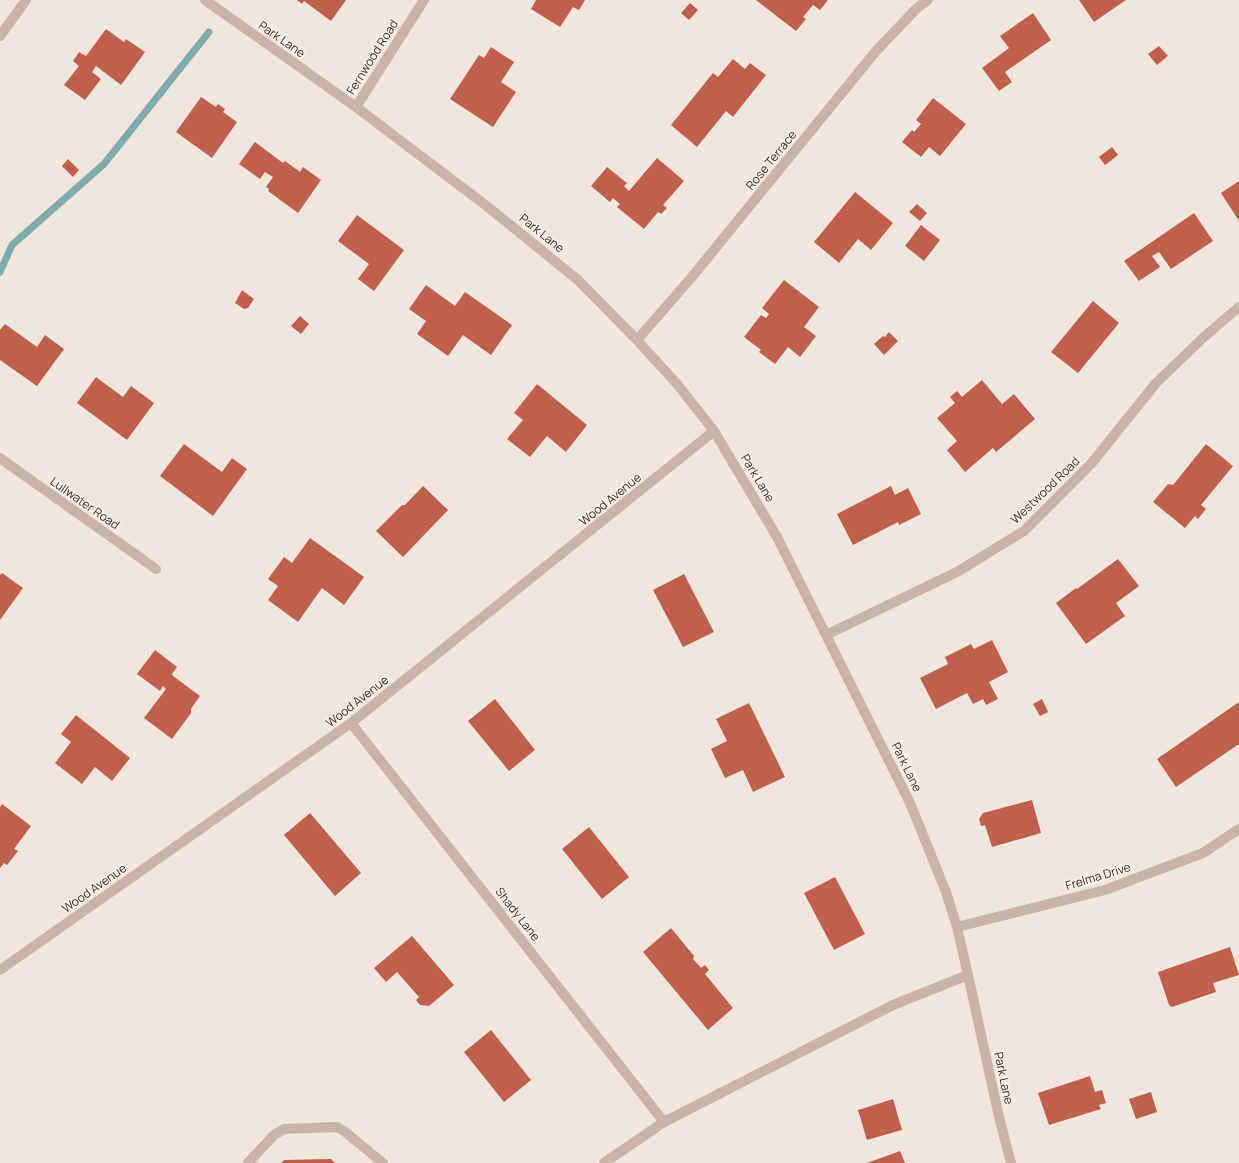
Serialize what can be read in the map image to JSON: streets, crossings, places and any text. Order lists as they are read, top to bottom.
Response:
{
  "streets": {
    "street": [
      "Park Lane",
      "Fernwood Road",
      "Rose Terrace",
      "Westwood Road",
      "Wood Avenue",
      "Lullwater Road",
      "Frelma Drive",
      "Shady Lane"
    ]
  },
  "crossings": [
    ["Park Lane", "Fernwood Road"],
    ["Park Lane", "Rose Terrace"],
    ["Park Lane", "Westwood Road"],
    ["Park Lane", "Wood Avenue"],
    ["Park Lane", "Frelma Drive"],
    ["Wood Avenue", "Shady Lane"]
  ]
}
